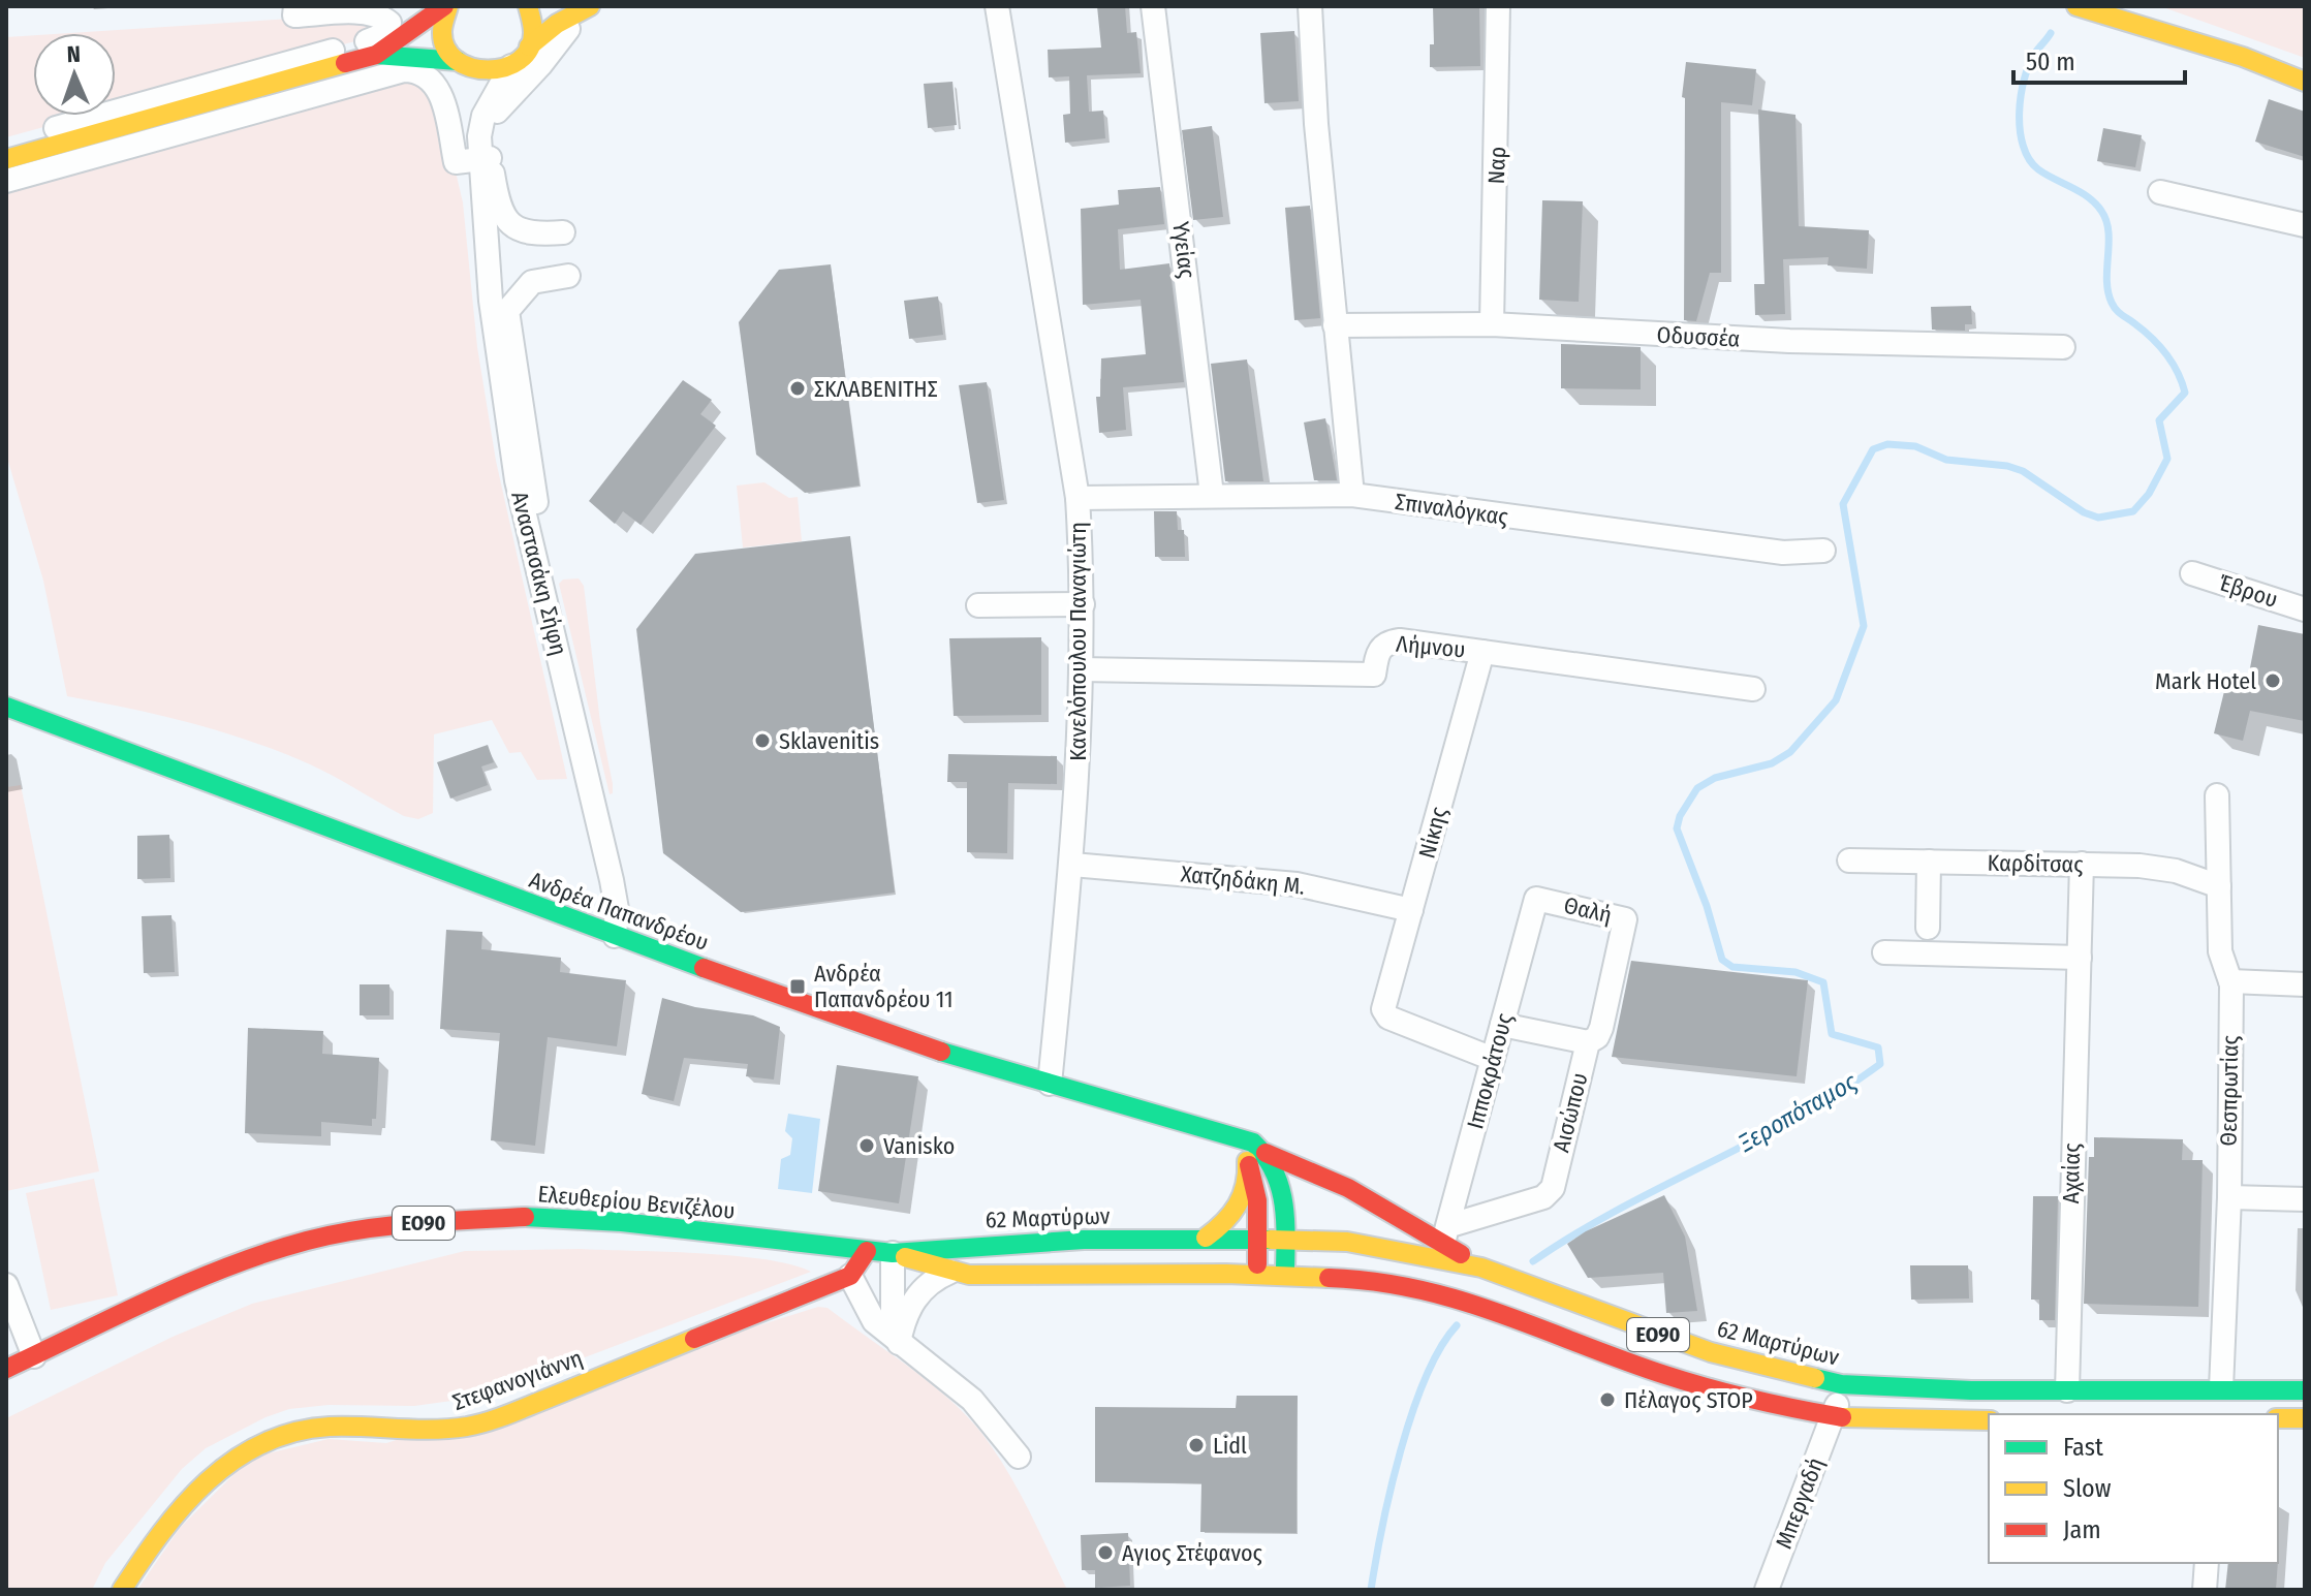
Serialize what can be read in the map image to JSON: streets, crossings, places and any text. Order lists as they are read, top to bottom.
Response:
{
  "streets": {
    "main road": [
      "Ανδρέα Παπανδρέου",
      "Ελευθερίου Βενιζέλου",
      "62 Μαρτύρων",
      "ΕΟ90",
      "Στεφανογιάννη"
    ],
    "street": [
      "Ναρ",
      "Υγείας",
      "Οδυσσέα",
      "Σπιναλόγκας",
      "Αναστασάκη Σήφη",
      "Έβρου",
      "Κανελόπουλου Παναγιώτη",
      "Λήμνου",
      "Νίκης",
      "Καρδίτσας",
      "Χατζηδάκη Μ.",
      "Θαλή",
      "Ιπποκράτους",
      "Θεσπρωτίας",
      "Αισώπου",
      "Αχαίας",
      "Μπεργαδή"
    ]
  },
  "crossings": [
    ["Ναρ", "Οδυσσέα"],
    ["Υγείας", "Σπιναλόγκας"],
    ["Σπιναλόγκας", "Κανελόπουλου Παναγιώτη"],
    ["Αναστασάκη Σήφη", "Ανδρέα Παπανδρέου"],
    ["Κανελόπουλου Παναγιώτη", "Λήμνου"],
    ["Κανελόπουλου Παναγιώτη", "Χατζηδάκη Μ."],
    ["Κανελόπουλου Παναγιώτη", "Ανδρέα Παπανδρέου"],
    ["Λήμνου", "Νίκης"],
    ["Νίκης", "Χατζηδάκη Μ."],
    ["Νίκης", "Ιπποκράτους"],
    ["Καρδίτσας", "Θεσπρωτίας"],
    ["Καρδίτσας", "Αχαίας"],
    ["Θαλή", "Ιπποκράτους"],
    ["Θαλή", "Αισώπου"],
    ["Ανδρέα Παπανδρέου", "Ιπποκράτους"],
    ["Ανδρέα Παπανδρέου", "Αισώπου"],
    ["Ανδρέα Παπανδρέου", "62 Μαρτύρων"],
    ["Ιπποκράτους", "Αισώπου"],
    ["Θεσπρωτίας", "62 Μαρτύρων"],
    ["Αχαίας", "62 Μαρτύρων"],
    ["Ελευθερίου Βενιζέλου", "62 Μαρτύρων"],
    ["Ελευθερίου Βενιζέλου", "ΕΟ90"],
    ["62 Μαρτύρων", "ΕΟ90"],
    ["62 Μαρτύρων", "Μπεργαδή"],
    ["ΕΟ90", "Μπεργαδή"]
  ],
  "water": ["Ξεροπόταμος"],
  "places": {
    "other": [
      "ΣΚΛΑΒΕΝΙΤΗΣ",
      "Mark Hotel",
      "Sklavenitis",
      "Vanisko",
      "Πέλαγος STOP",
      "Lidl",
      "Αγιος Στέφανος"
    ],
    "transit": ["Ανδρέα Παπανδρέου 11"]
  },
  "legend": ["Fast", "Slow", "Jam"],
  "scale_bar": "50 m",
  "north": "top"
}
